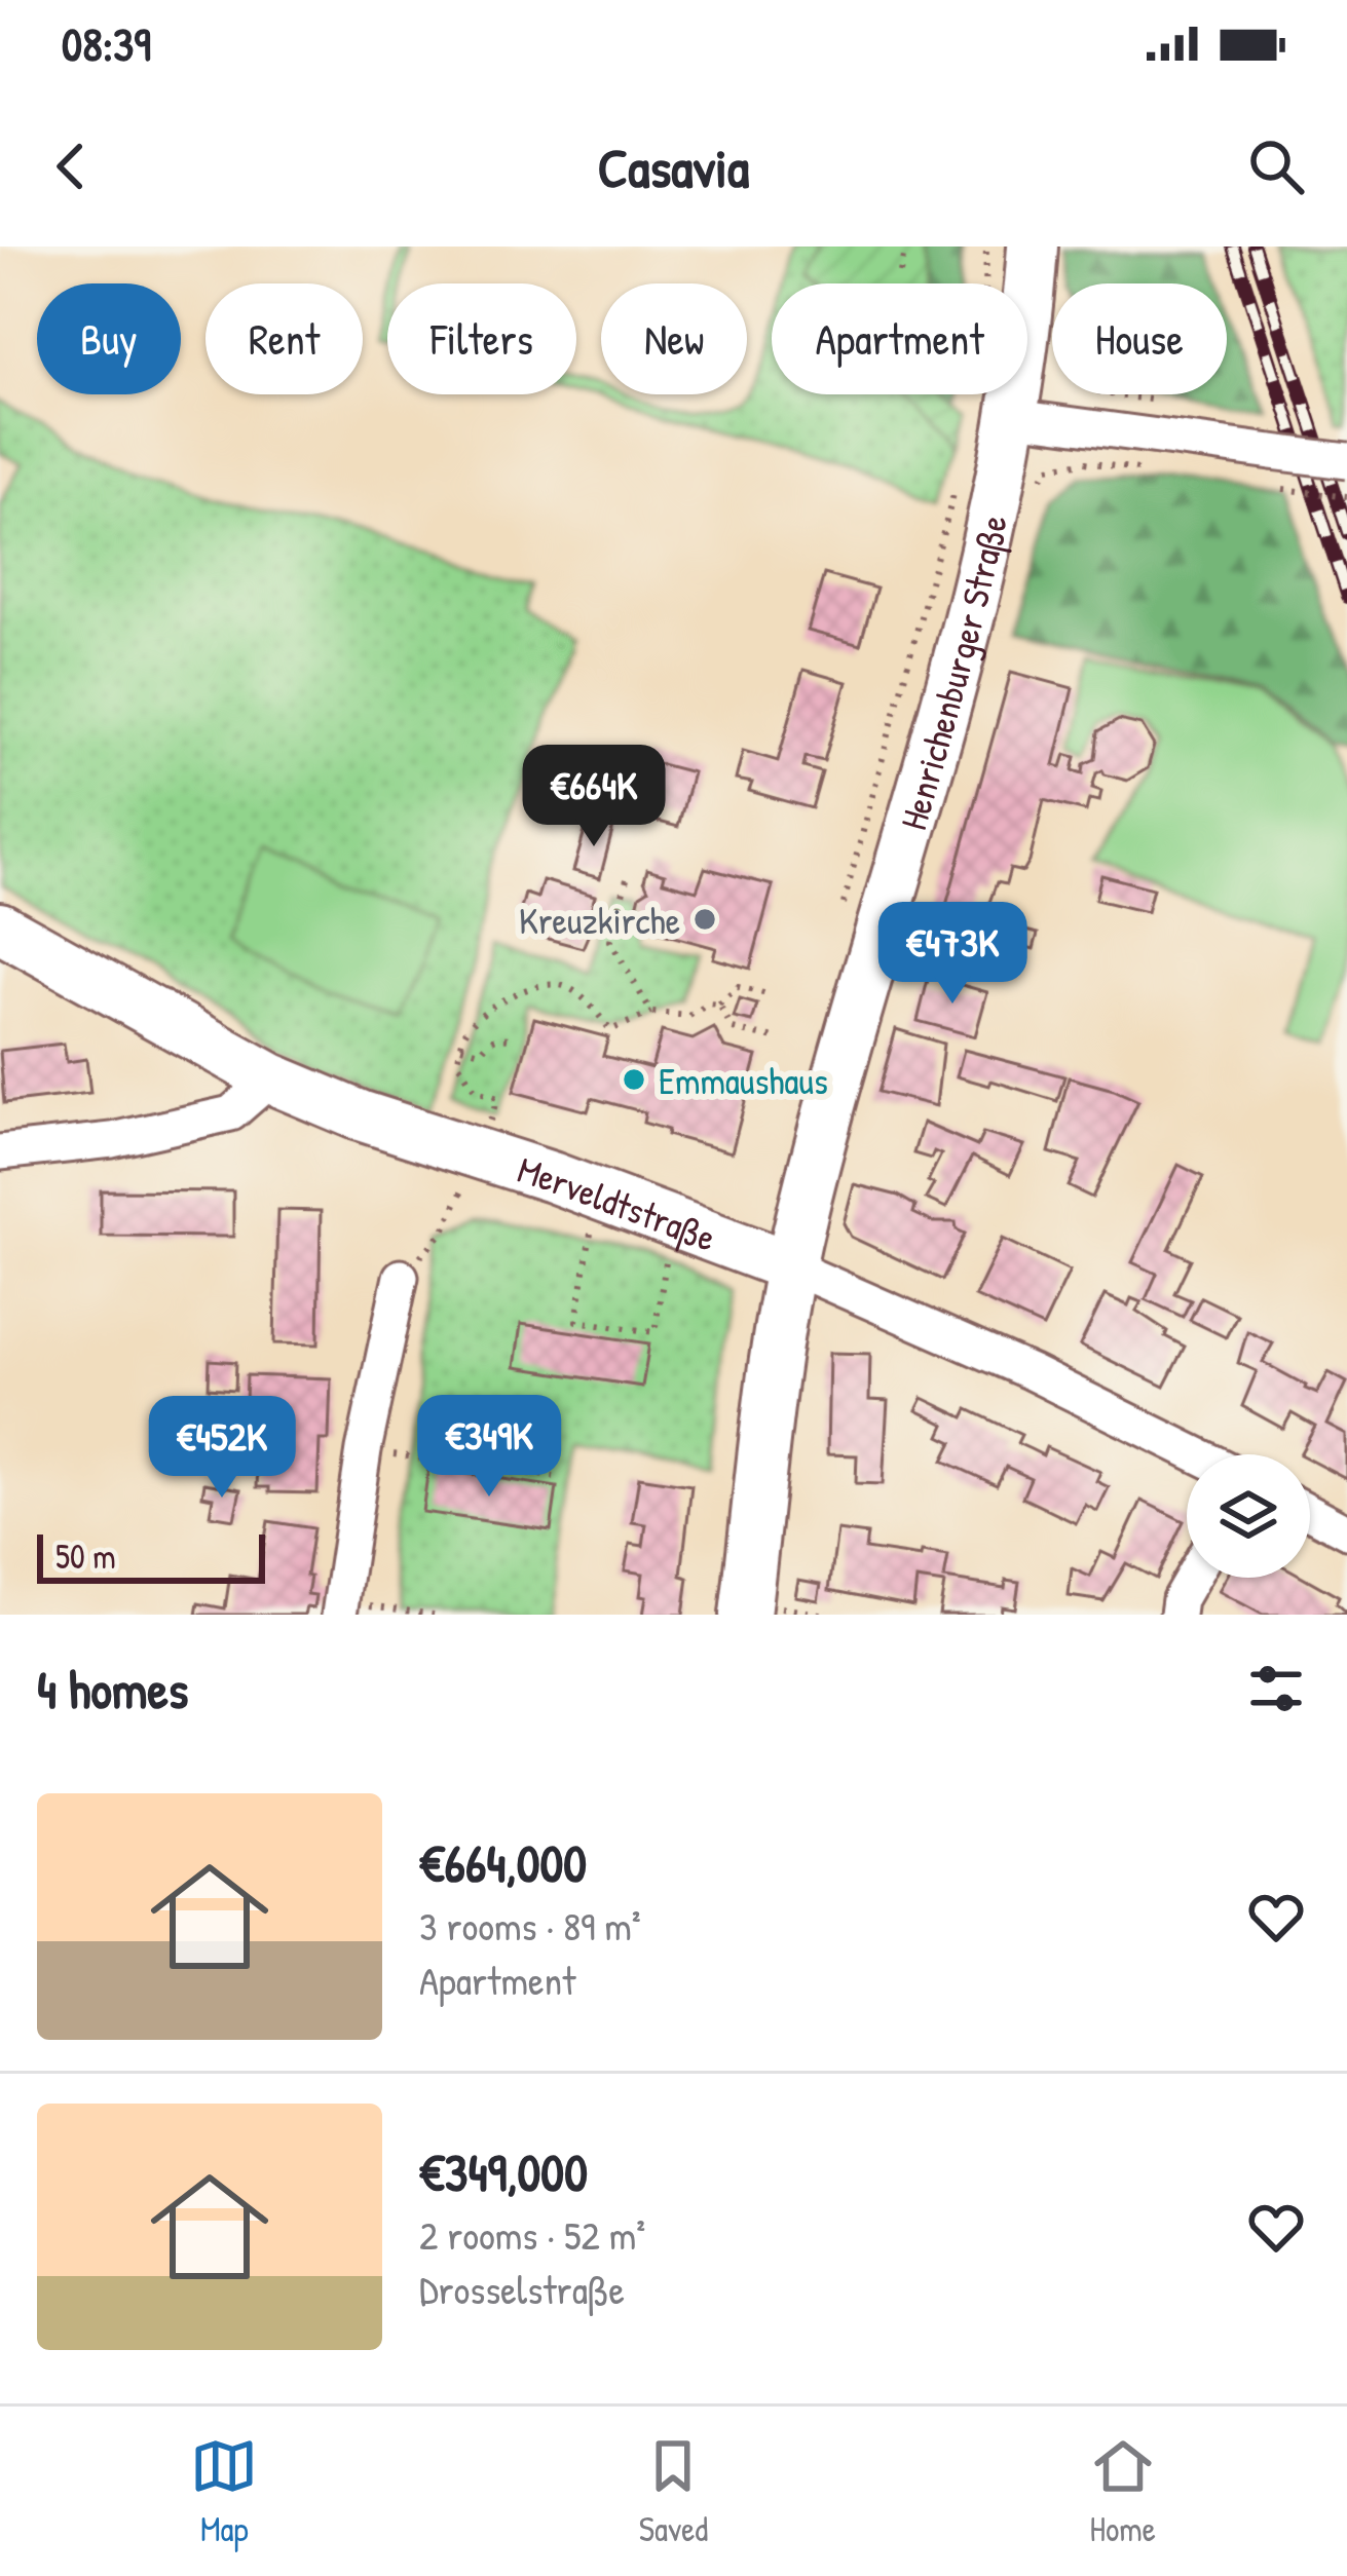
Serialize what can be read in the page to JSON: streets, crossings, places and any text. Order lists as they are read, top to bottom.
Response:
{
  "streets": {
    "main road": ["Henrichenburger Straße", "Merveldtstraße"]
  },
  "crossings": [
    ["Henrichenburger Straße", "Merveldtstraße"]
  ],
  "places": ["Kreuzkirche", "Emmaushaus"],
  "scale_bar": "50 m",
  "page": {
    "status": "08:39",
    "header": "Casavia",
    "chip": [
      "Buy",
      "Rent",
      "Filters",
      "New",
      "Apartment",
      "House"
    ],
    "price": [
      "€664K",
      "€473K",
      "€349K",
      "€452K"
    ],
    "scale": "50 m",
    "heading": "4 homes",
    "list": [
      {
        "name": "€664,000",
        "note": "3 rooms · 89 m² · Apartment"
      },
      {
        "name": "€349,000",
        "note": "2 rooms · 52 m² · Drosselstraße"
      }
    ],
    "tabs": ["Map", "Saved", "Home"]
  }
}
